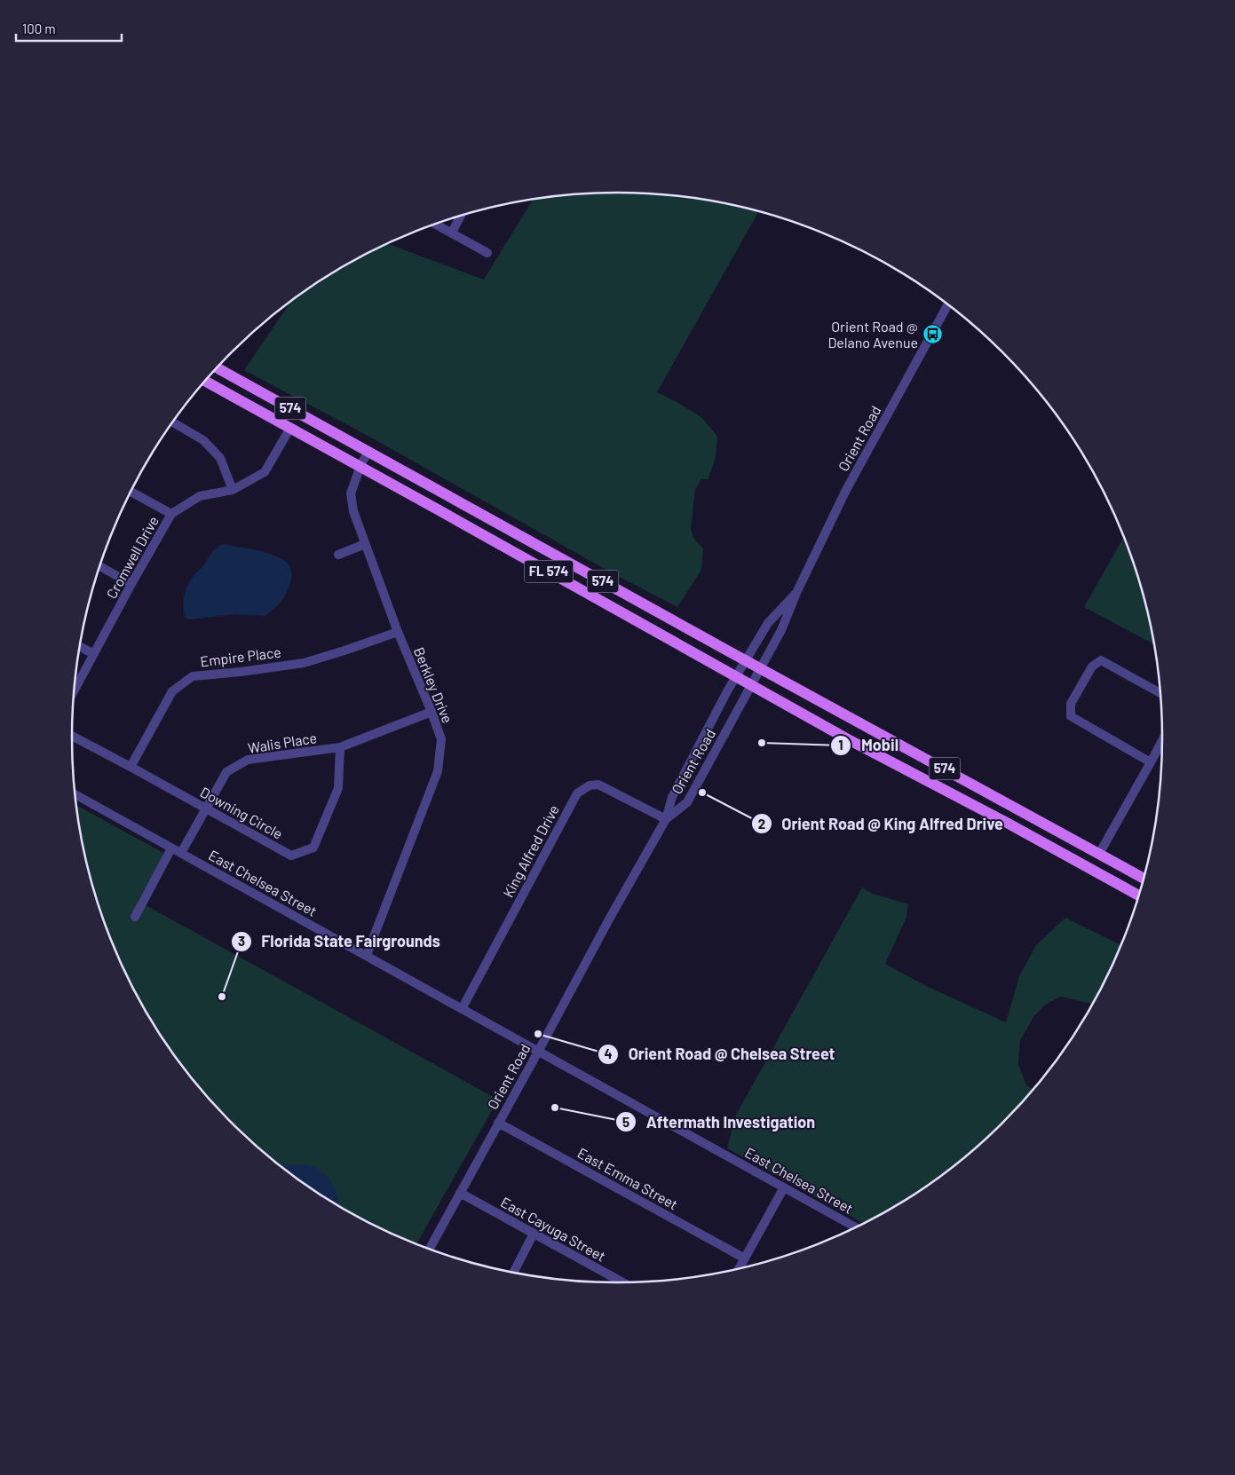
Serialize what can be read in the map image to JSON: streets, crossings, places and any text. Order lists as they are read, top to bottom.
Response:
{
  "streets": {
    "main road": ["574", "FL 574"],
    "street": [
      "Orient Road",
      "Cromwell Drive",
      "Empire Place",
      "Berkley Drive",
      "Walis Place",
      "Downing Circle",
      "King Alfred Drive",
      "East Chelsea Street",
      "East Emma Street",
      "East Cayuga Street"
    ]
  },
  "crossings": [
    ["574", "Orient Road"],
    ["574", "Berkley Drive"],
    ["Orient Road", "FL 574"],
    ["Orient Road", "King Alfred Drive"],
    ["Orient Road", "East Chelsea Street"],
    ["Orient Road", "East Emma Street"],
    ["Orient Road", "East Cayuga Street"],
    ["Cromwell Drive", "FL 574"],
    ["FL 574", "Berkley Drive"],
    ["Empire Place", "Berkley Drive"],
    ["Empire Place", "Downing Circle"],
    ["Berkley Drive", "Walis Place"],
    ["Berkley Drive", "East Chelsea Street"],
    ["Walis Place", "Downing Circle"],
    ["Walis Place", "East Chelsea Street"],
    ["King Alfred Drive", "East Chelsea Street"]
  ],
  "places": {
    "bus stop": ["Orient Road @ Delano Avenue"],
    "other": [
      "Mobil",
      "Orient Road @ King Alfred Drive",
      "Florida State Fairgrounds",
      "Orient Road @ Chelsea Street",
      "Aftermath Investigation"
    ]
  },
  "scale_bar": "100 m"
}
